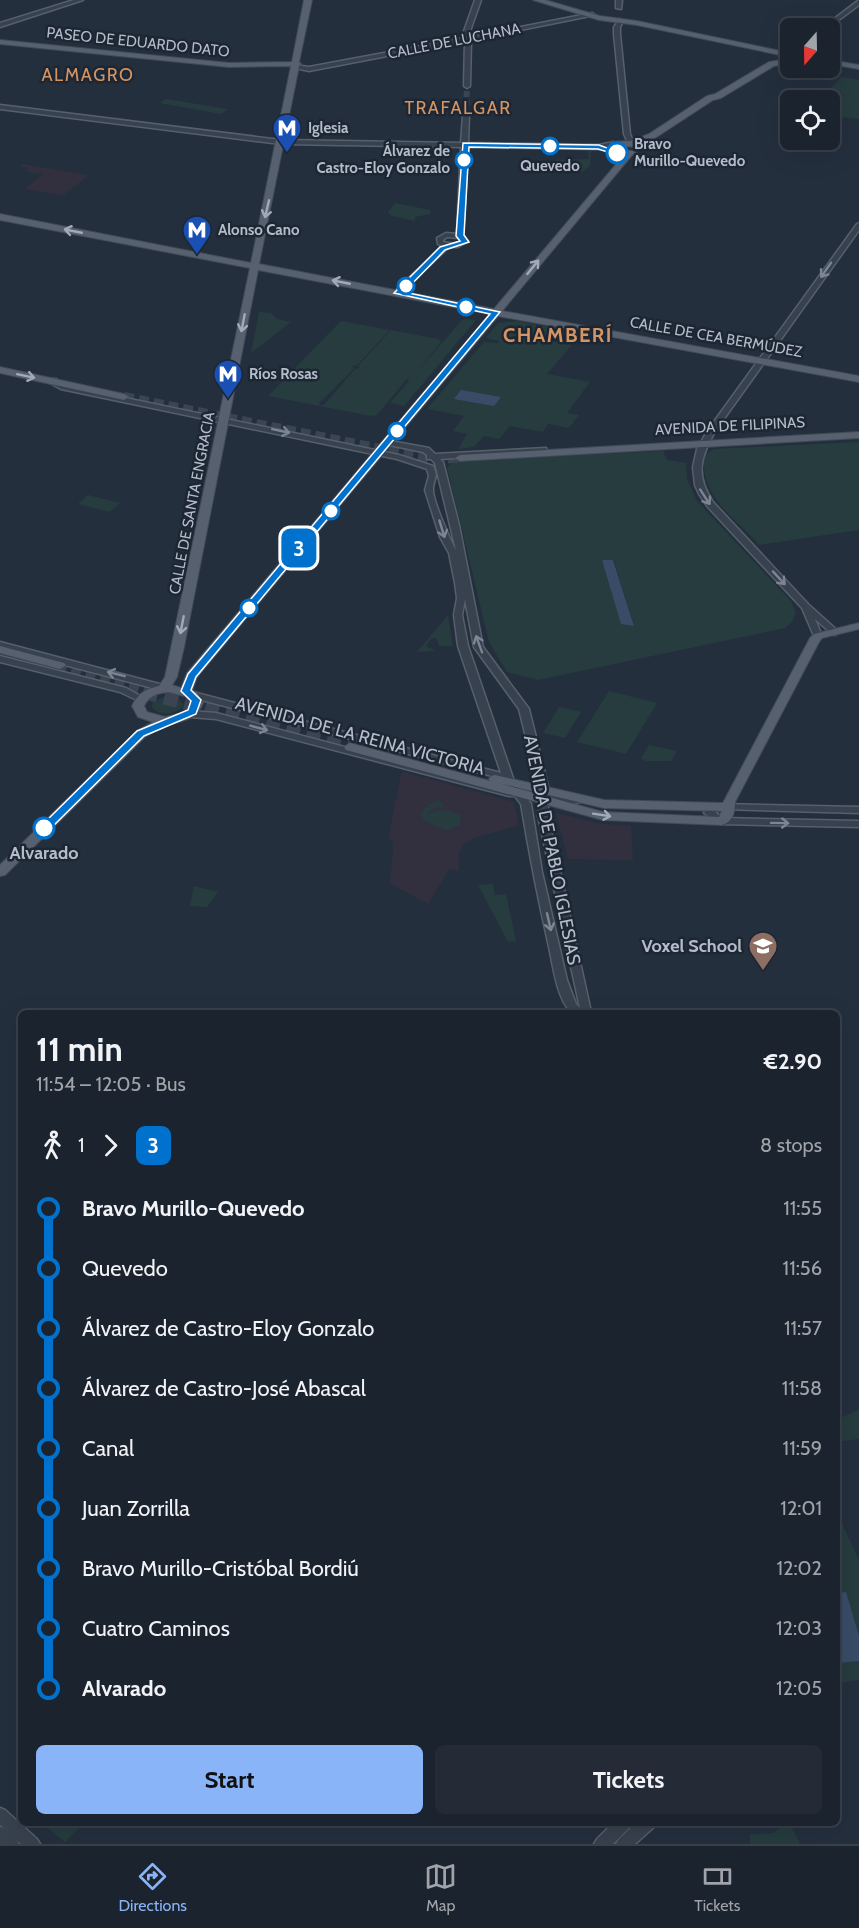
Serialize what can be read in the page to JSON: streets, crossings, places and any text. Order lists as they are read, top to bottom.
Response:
{
  "streets": {
    "main road": [
      "PASEO DE EDUARDO DATO",
      "CALLE DE CEA BERMÚDEZ",
      "AVENIDA DE FILIPINAS",
      "CALLE DE SANTA ENGRACIA",
      "AVENIDA DE LA REINA VICTORIA"
    ],
    "street": ["CALLE DE LUCHANA", "AVENIDA DE PABLO IGLESIAS"]
  },
  "crossings": [
    ["CALLE DE LUCHANA", "PASEO DE EDUARDO DATO"],
    ["CALLE DE LUCHANA", "CALLE DE SANTA ENGRACIA"],
    ["PASEO DE EDUARDO DATO", "CALLE DE SANTA ENGRACIA"],
    ["CALLE DE CEA BERMÚDEZ", "CALLE DE SANTA ENGRACIA"],
    ["AVENIDA DE FILIPINAS", "AVENIDA DE PABLO IGLESIAS"],
    ["AVENIDA DE LA REINA VICTORIA", "AVENIDA DE PABLO IGLESIAS"]
  ],
  "one_way": ["CALLE DE CEA BERMÚDEZ", "CALLE DE SANTA ENGRACIA"],
  "districts": ["ALMAGRO", "TRAFALGAR", "CHAMBERÍ"],
  "places": {
    "other": [
      "Quevedo",
      "Bravo Murillo-Quevedo",
      "Álvarez de Castro-Eloy Gonzalo",
      "Alvarado"
    ],
    "metro station": ["Iglesia", "Alonso Cano", "Ríos Rosas"],
    "school or university": ["Voxel School"]
  },
  "lines": ["bus line 3"],
  "north": "bottom",
  "page": {
    "on_map": "3",
    "heading": ["11 min", "11:54 – 12:05 · Bus", "€2.90"],
    "legs": ["1", "3", "8 stops"],
    "list": [
      {
        "name": "Bravo Murillo-Quevedo",
        "value": "11:55"
      },
      {
        "name": "Quevedo",
        "value": "11:56"
      },
      {
        "name": "Álvarez de Castro-Eloy Gonzalo",
        "value": "11:57"
      },
      {
        "name": "Álvarez de Castro-José Abascal",
        "value": "11:58"
      },
      {
        "name": "Canal",
        "value": "11:59"
      },
      {
        "name": "Juan Zorrilla",
        "value": "12:01"
      },
      {
        "name": "Bravo Murillo-Cristóbal Bordiú",
        "value": "12:02"
      },
      {
        "name": "Cuatro Caminos",
        "value": "12:03"
      },
      {
        "name": "Alvarado",
        "value": "12:05"
      }
    ],
    "buttons": ["Start", "Tickets"],
    "tabs": ["Directions", "Map", "Tickets"]
  }
}
